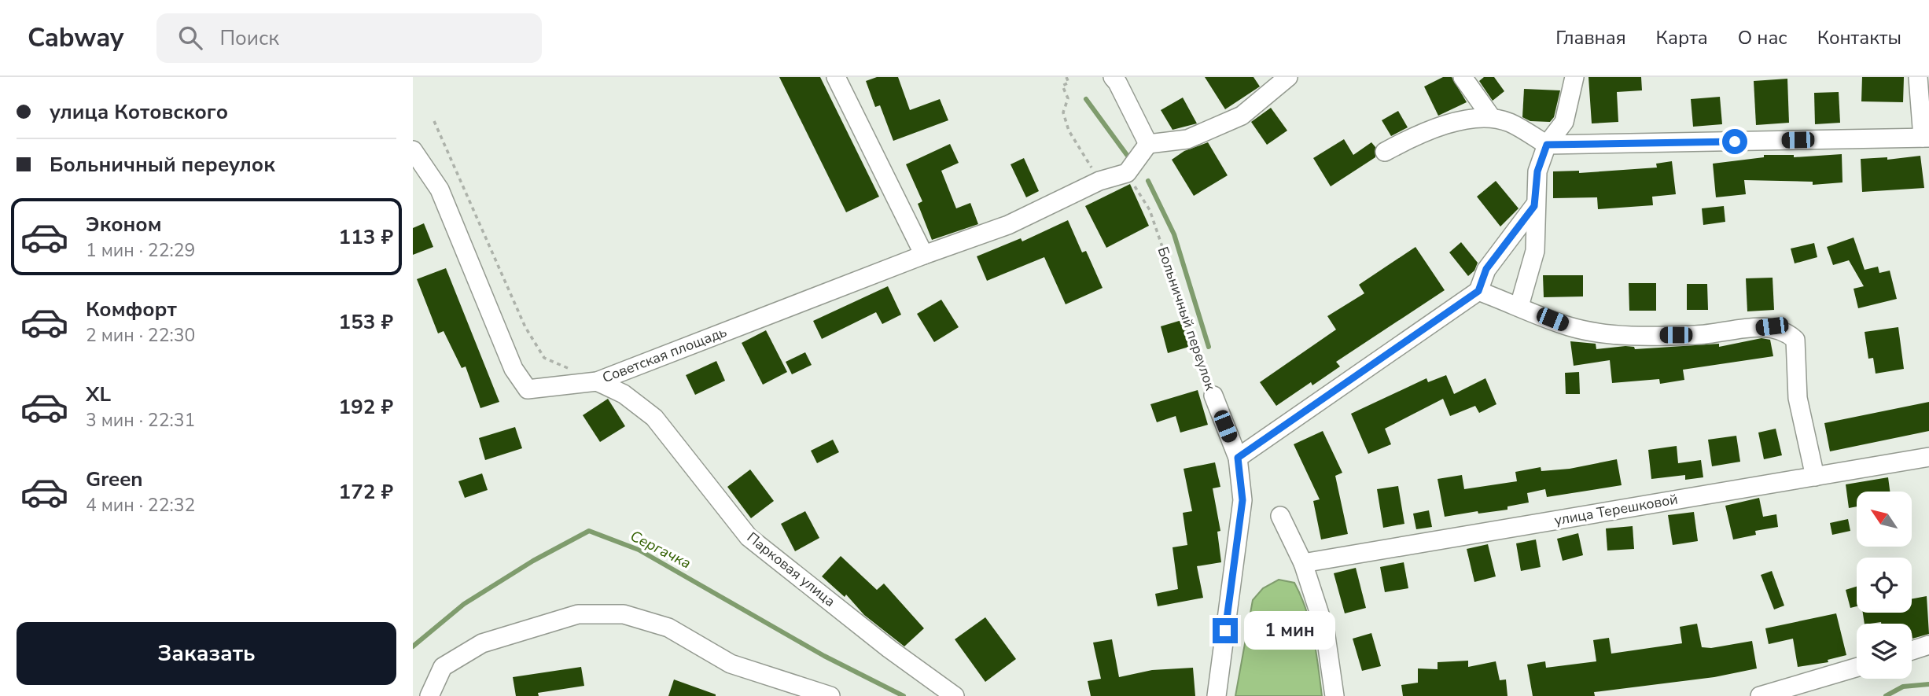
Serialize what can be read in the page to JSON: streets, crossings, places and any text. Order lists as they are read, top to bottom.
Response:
{
  "streets": {
    "street": [
      "Больничный переулок",
      "Советская площадь",
      "улица Терешковой",
      "Парковая улица"
    ]
  },
  "crossings": [
    ["Больничный переулок", "Советская площадь"],
    ["Советская площадь", "Парковая улица"]
  ],
  "water": ["Сергачка"],
  "north": "top left",
  "page": {
    "header": "Cabway",
    "search": "Поиск",
    "nav": [
      "Главная",
      "Карта",
      "О нас",
      "Контакты"
    ],
    "banner": ["улица Котовского", "Больничный переулок"],
    "list": [
      {
        "name": "Эконом",
        "note": "1 мин · 22:29",
        "value": "113 ₽"
      },
      {
        "name": "Комфорт",
        "note": "2 мин · 22:30",
        "value": "153 ₽"
      },
      {
        "name": "XL",
        "note": "3 мин · 22:31",
        "value": "192 ₽"
      },
      {
        "name": "Green",
        "note": "4 мин · 22:32",
        "value": "172 ₽"
      }
    ],
    "buttons": "Заказать",
    "bubble": "1 мин"
  }
}
